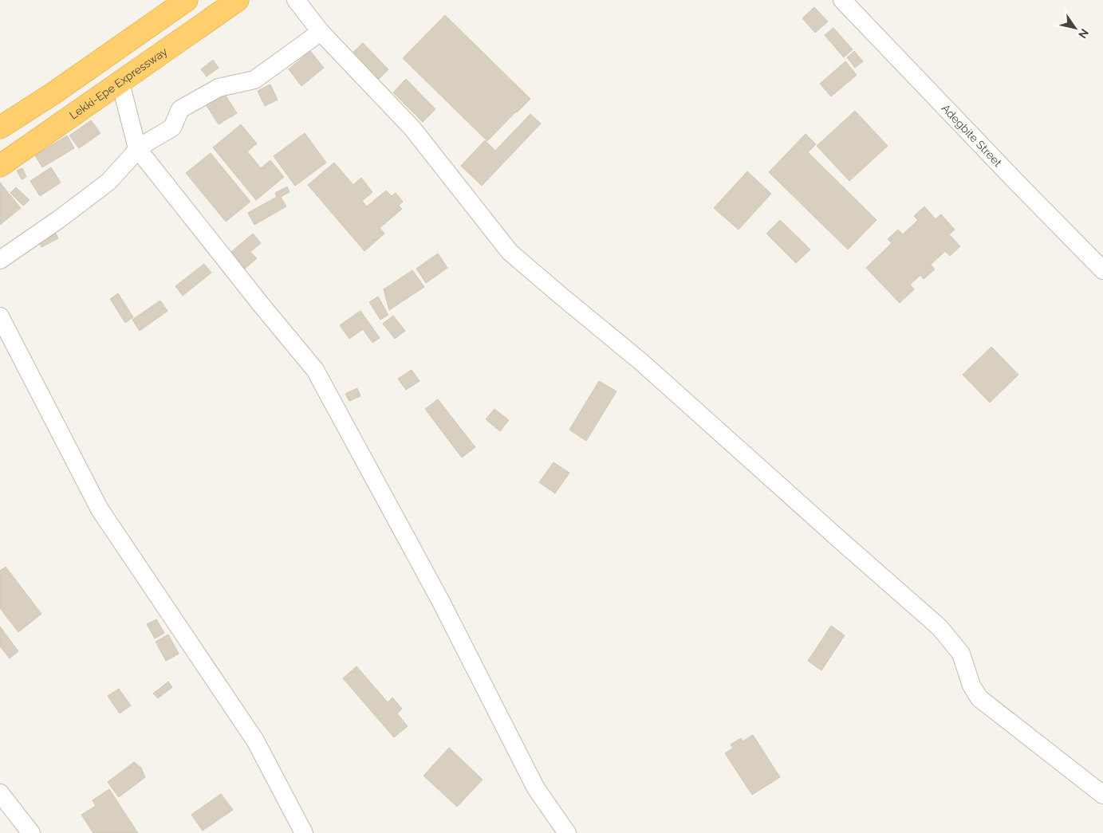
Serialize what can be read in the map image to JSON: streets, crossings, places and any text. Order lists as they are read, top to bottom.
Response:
{
  "streets": {
    "highway": ["Lekki-Epe Expressway"],
    "street": ["Adegbite Street"]
  },
  "north": "bottom right"
}
